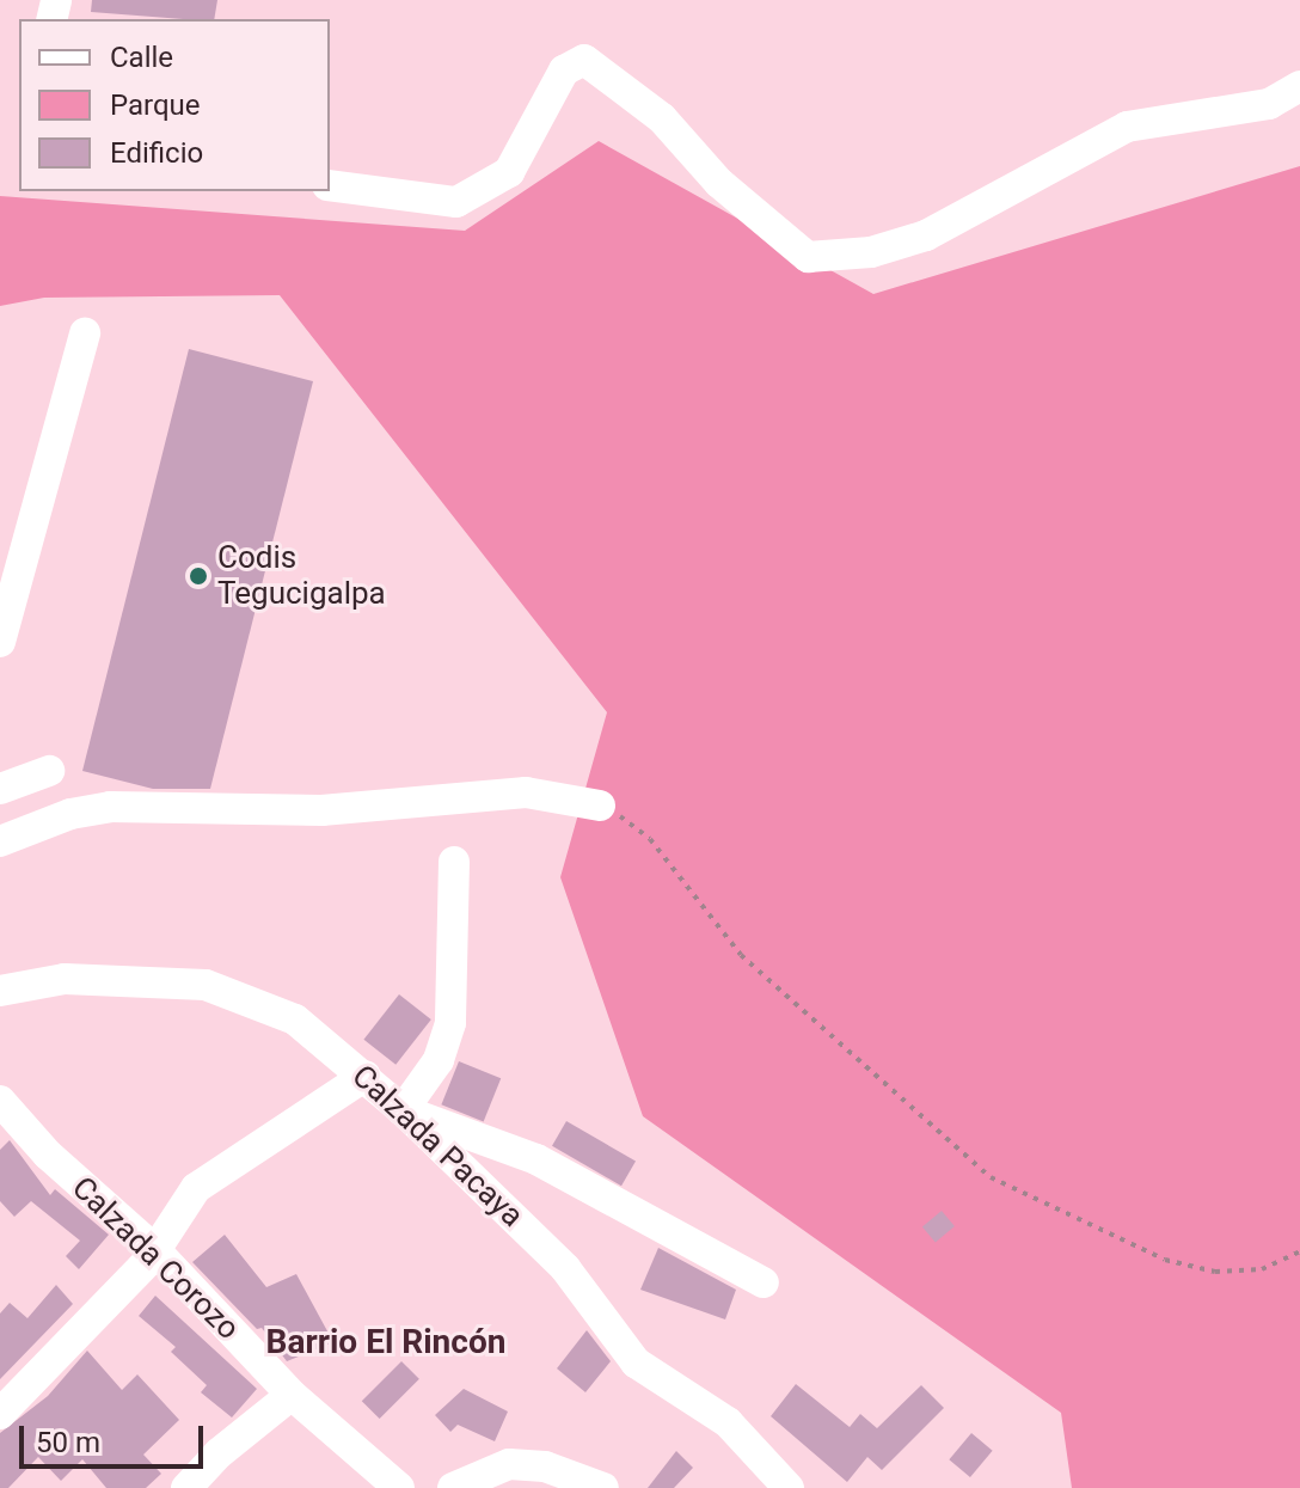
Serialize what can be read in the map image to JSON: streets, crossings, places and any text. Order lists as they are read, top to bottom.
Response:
{
  "streets": {
    "street": ["Calzada Pacaya", "Calzada Corozo"]
  },
  "districts": ["Barrio El Rincón"],
  "places": ["Codis Tegucigalpa"],
  "legend": ["Calle", "Parque", "Edificio"],
  "scale_bar": "50 m"
}
